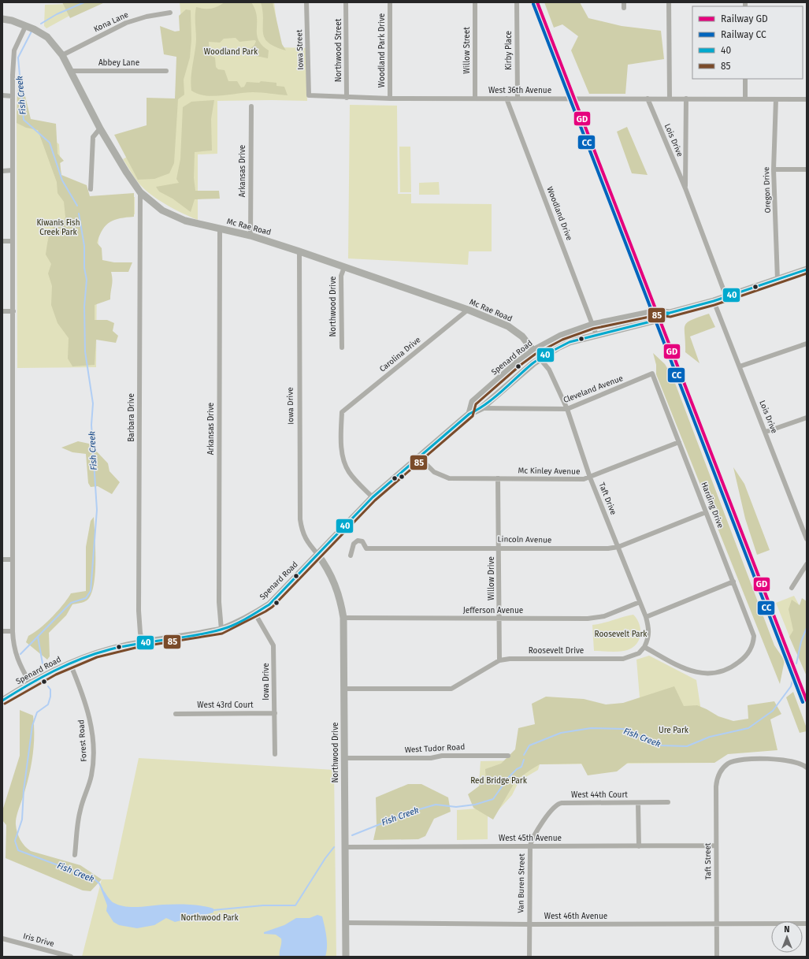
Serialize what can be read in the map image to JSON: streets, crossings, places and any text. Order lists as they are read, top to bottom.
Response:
{
  "streets": {
    "main road": ["Mc Rae Road", "Northwood Drive", "Spenard Road"],
    "street": [
      "Kona Lane",
      "Iowa Street",
      "Northwood Street",
      "Woodland Park Drive",
      "Willow Street",
      "Kirby Place",
      "Abbey Lane",
      "West 36th Avenue",
      "Lois Drive",
      "Arkansas Drive",
      "Oregon Drive",
      "Woodland Drive",
      "Carolina Drive",
      "Cleveland Avenue",
      "Iowa Drive",
      "Barbara Drive",
      "Mc Kinley Avenue",
      "Taft Drive",
      "Harding Drive",
      "Lincoln Avenue",
      "Willow Drive",
      "Jefferson Avenue",
      "Roosevelt Drive",
      "West 43rd Court",
      "Forest Road",
      "West Tudor Road",
      "West 44th Court",
      "West 45th Avenue",
      "Taft Street",
      "Van Buren Street",
      "West 46th Avenue",
      "Iris Drive"
    ]
  },
  "crossings": [
    ["Kona Lane", "Mc Rae Road"],
    ["Iowa Street", "West 36th Avenue"],
    ["Northwood Street", "West 36th Avenue"],
    ["Woodland Park Drive", "West 36th Avenue"],
    ["Willow Street", "West 36th Avenue"],
    ["Kirby Place", "West 36th Avenue"],
    ["Abbey Lane", "Mc Rae Road"],
    ["West 36th Avenue", "Lois Drive"],
    ["West 36th Avenue", "Oregon Drive"],
    ["West 36th Avenue", "Woodland Drive"],
    ["Lois Drive", "Spenard Road"],
    ["Arkansas Drive", "Mc Rae Road"],
    ["Arkansas Drive", "Spenard Road"],
    ["Oregon Drive", "Spenard Road"],
    ["Woodland Drive", "Spenard Road"],
    ["Mc Rae Road", "Northwood Drive"],
    ["Mc Rae Road", "Carolina Drive"],
    ["Mc Rae Road", "Spenard Road"],
    ["Mc Rae Road", "Iowa Drive"],
    ["Mc Rae Road", "Barbara Drive"],
    ["Mc Rae Road", "Taft Drive"],
    ["Northwood Drive", "Spenard Road"],
    ["Northwood Drive", "Iowa Drive"],
    ["Northwood Drive", "Jefferson Avenue"],
    ["Northwood Drive", "Roosevelt Drive"],
    ["Northwood Drive", "West Tudor Road"],
    ["Northwood Drive", "West 45th Avenue"],
    ["Northwood Drive", "West 46th Avenue"],
    ["Carolina Drive", "Spenard Road"],
    ["Spenard Road", "Cleveland Avenue"],
    ["Spenard Road", "Iowa Drive"],
    ["Spenard Road", "Barbara Drive"],
    ["Spenard Road", "Mc Kinley Avenue"],
    ["Spenard Road", "Taft Drive"],
    ["Spenard Road", "Forest Road"],
    ["Cleveland Avenue", "Taft Drive"],
    ["Cleveland Avenue", "Harding Drive"],
    ["Iowa Drive", "West 43rd Court"],
    ["Mc Kinley Avenue", "Taft Drive"],
    ["Mc Kinley Avenue", "Harding Drive"],
    ["Mc Kinley Avenue", "Willow Drive"],
    ["Taft Drive", "Harding Drive"],
    ["Taft Drive", "Lincoln Avenue"],
    ["Taft Drive", "Jefferson Avenue"],
    ["Taft Drive", "Roosevelt Drive"],
    ["Harding Drive", "Lincoln Avenue"],
    ["Harding Drive", "Roosevelt Drive"],
    ["Lincoln Avenue", "Willow Drive"],
    ["Willow Drive", "Jefferson Avenue"],
    ["Willow Drive", "Roosevelt Drive"],
    ["West 44th Court", "Van Buren Street"],
    ["West 45th Avenue", "Taft Street"],
    ["West 45th Avenue", "Van Buren Street"],
    ["Taft Street", "West 46th Avenue"],
    ["Van Buren Street", "West 46th Avenue"]
  ],
  "water": ["Fish Creek"],
  "parks": [
    "Woodland Park",
    "Kiwanis Fish Creek Park",
    "Roosevelt Park",
    "Ure Park",
    "Red Bridge Park",
    "Northwood Park"
  ],
  "lines": [
    "rail line GD",
    "rail line CC",
    "transit line 40",
    "transit line 85"
  ],
  "legend": [
    "Railway GD",
    "Railway CC",
    "40",
    "85"
  ],
  "north": "top"
}
